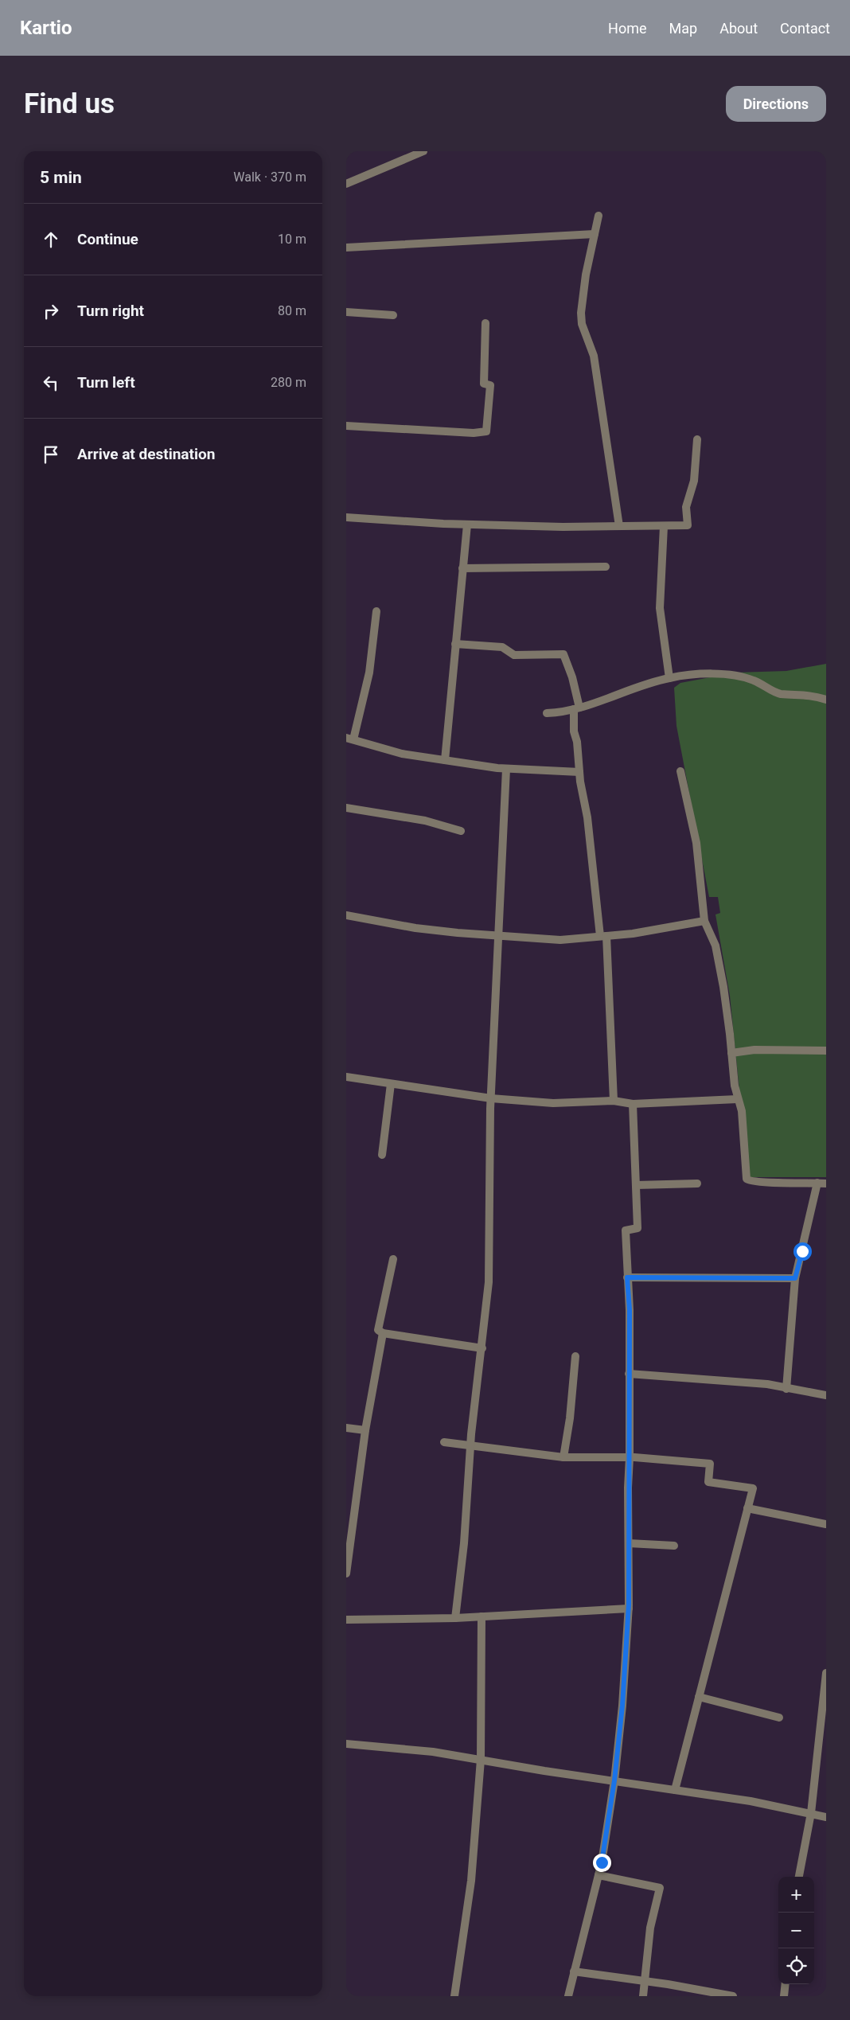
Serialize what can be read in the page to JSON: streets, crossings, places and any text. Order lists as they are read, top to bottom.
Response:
{
  "page": {
    "header": "Kartio",
    "nav": [
      "Home",
      "Map",
      "About",
      "Contact"
    ],
    "buttons": "Directions",
    "title": "Find us",
    "heading": ["5 min", "Walk · 370 m"],
    "list": [
      ["Continue", "10 m"],
      ["Turn right", "80 m"],
      ["Turn left", "280 m"],
      "Arrive at destination"
    ],
    "map_buttons": ["+", "−"]
  }
}
